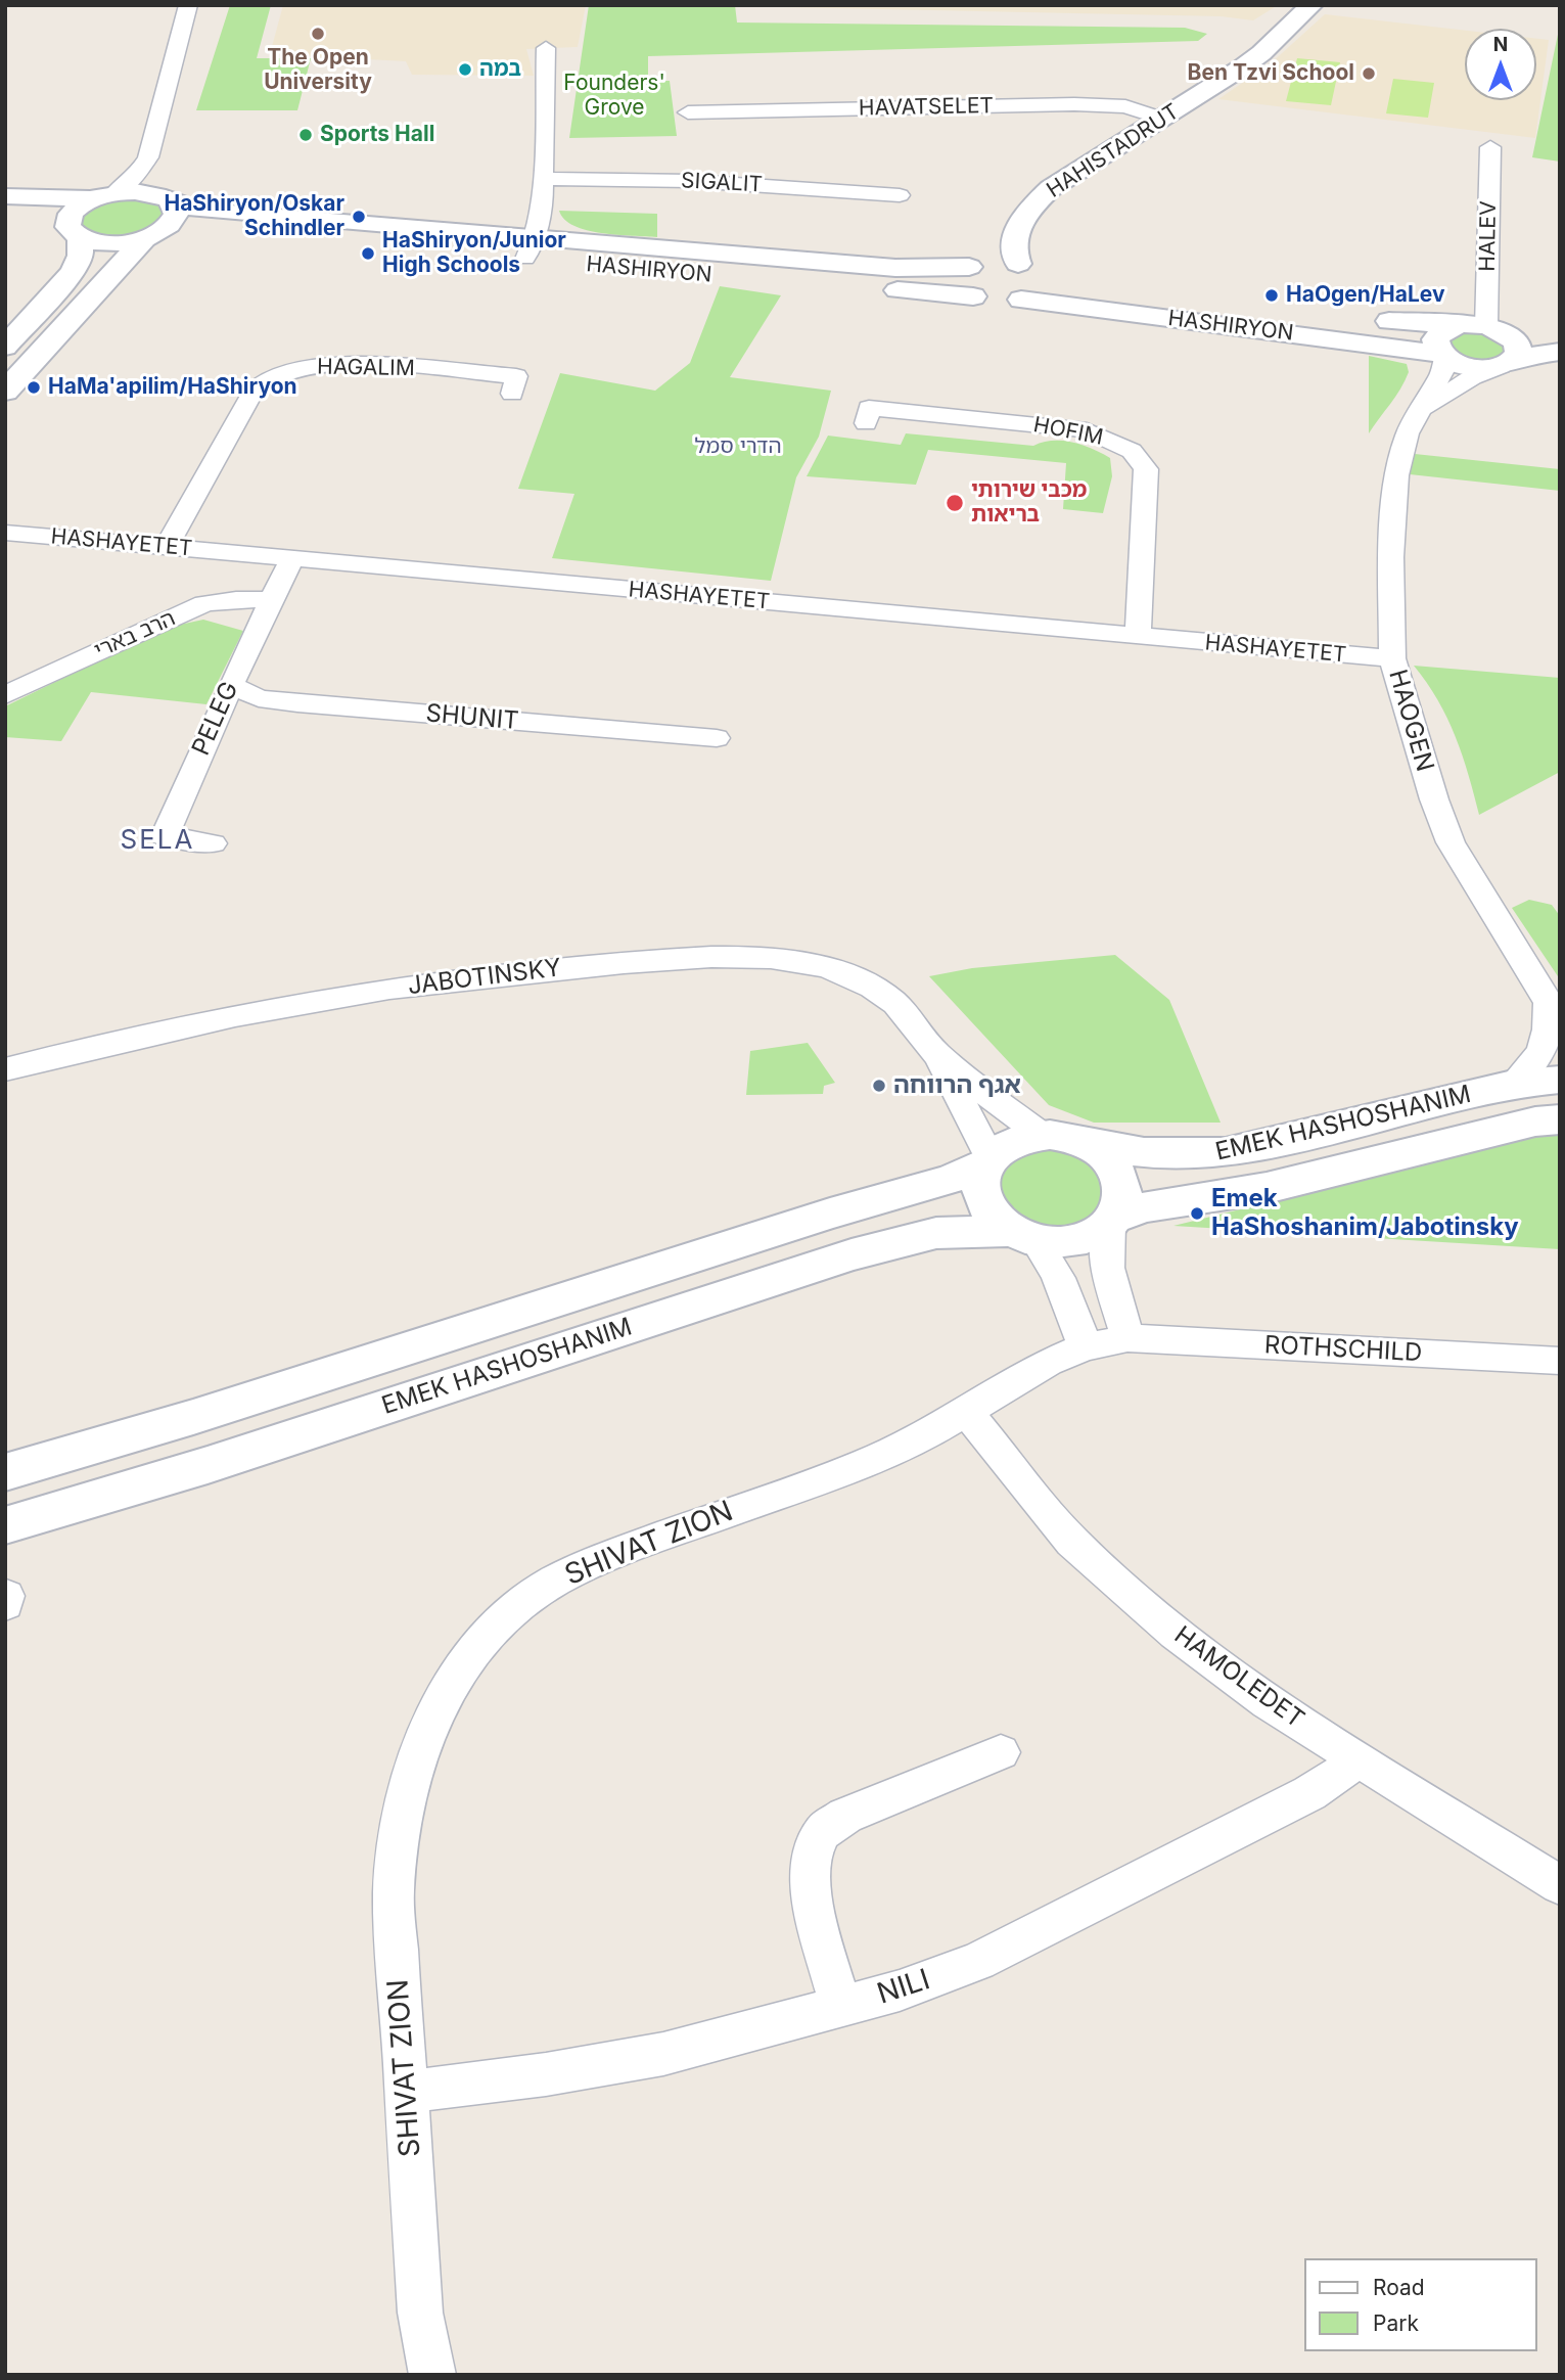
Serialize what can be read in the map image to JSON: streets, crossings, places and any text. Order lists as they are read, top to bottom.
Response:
{
  "streets": {
    "street": [
      "HAVATSELET",
      "HAHISTADRUT",
      "SIGALIT",
      "HALEV",
      "HASHIRYON",
      "HAGALIM",
      "HOFIM",
      "HASHAYETET",
      "הרב בארי",
      "SHUNIT",
      "PELEG",
      "HAOGEN",
      "JABOTINSKY",
      "EMEK HASHOSHANIM",
      "ROTHSCHILD",
      "SHIVAT ZION",
      "HAMOLEDET",
      "NILI"
    ]
  },
  "crossings": [
    ["HAVATSELET", "HAHISTADRUT"],
    ["HAHISTADRUT", "HASHIRYON"],
    ["HASHIRYON", "HAOGEN"],
    ["HAGALIM", "HASHAYETET"],
    ["HOFIM", "HASHAYETET"],
    ["HASHAYETET", "PELEG"],
    ["HASHAYETET", "HAOGEN"],
    ["הרב בארי", "PELEG"],
    ["SHUNIT", "PELEG"],
    ["HAOGEN", "EMEK HASHOSHANIM"],
    ["JABOTINSKY", "EMEK HASHOSHANIM"],
    ["ROTHSCHILD", "SHIVAT ZION"],
    ["SHIVAT ZION", "HAMOLEDET"],
    ["SHIVAT ZION", "NILI"],
    ["HAMOLEDET", "NILI"]
  ],
  "districts": ["הדרי סמל", "SELA"],
  "parks": ["Founders' Grove"],
  "places": [
    "The Open University",
    "במה",
    "Ben Tzvi School",
    "Sports Hall",
    "HaShiryon/Oskar Schindler",
    "HaShiryon/Junior High Schools",
    "HaOgen/HaLev",
    "HaMa'apilim/HaShiryon",
    "מכבי שירותי בריאות",
    "אגף הרווחה",
    "Emek HaShoshanim/Jabotinsky"
  ],
  "legend": ["Road", "Park"],
  "north": "top"
}
